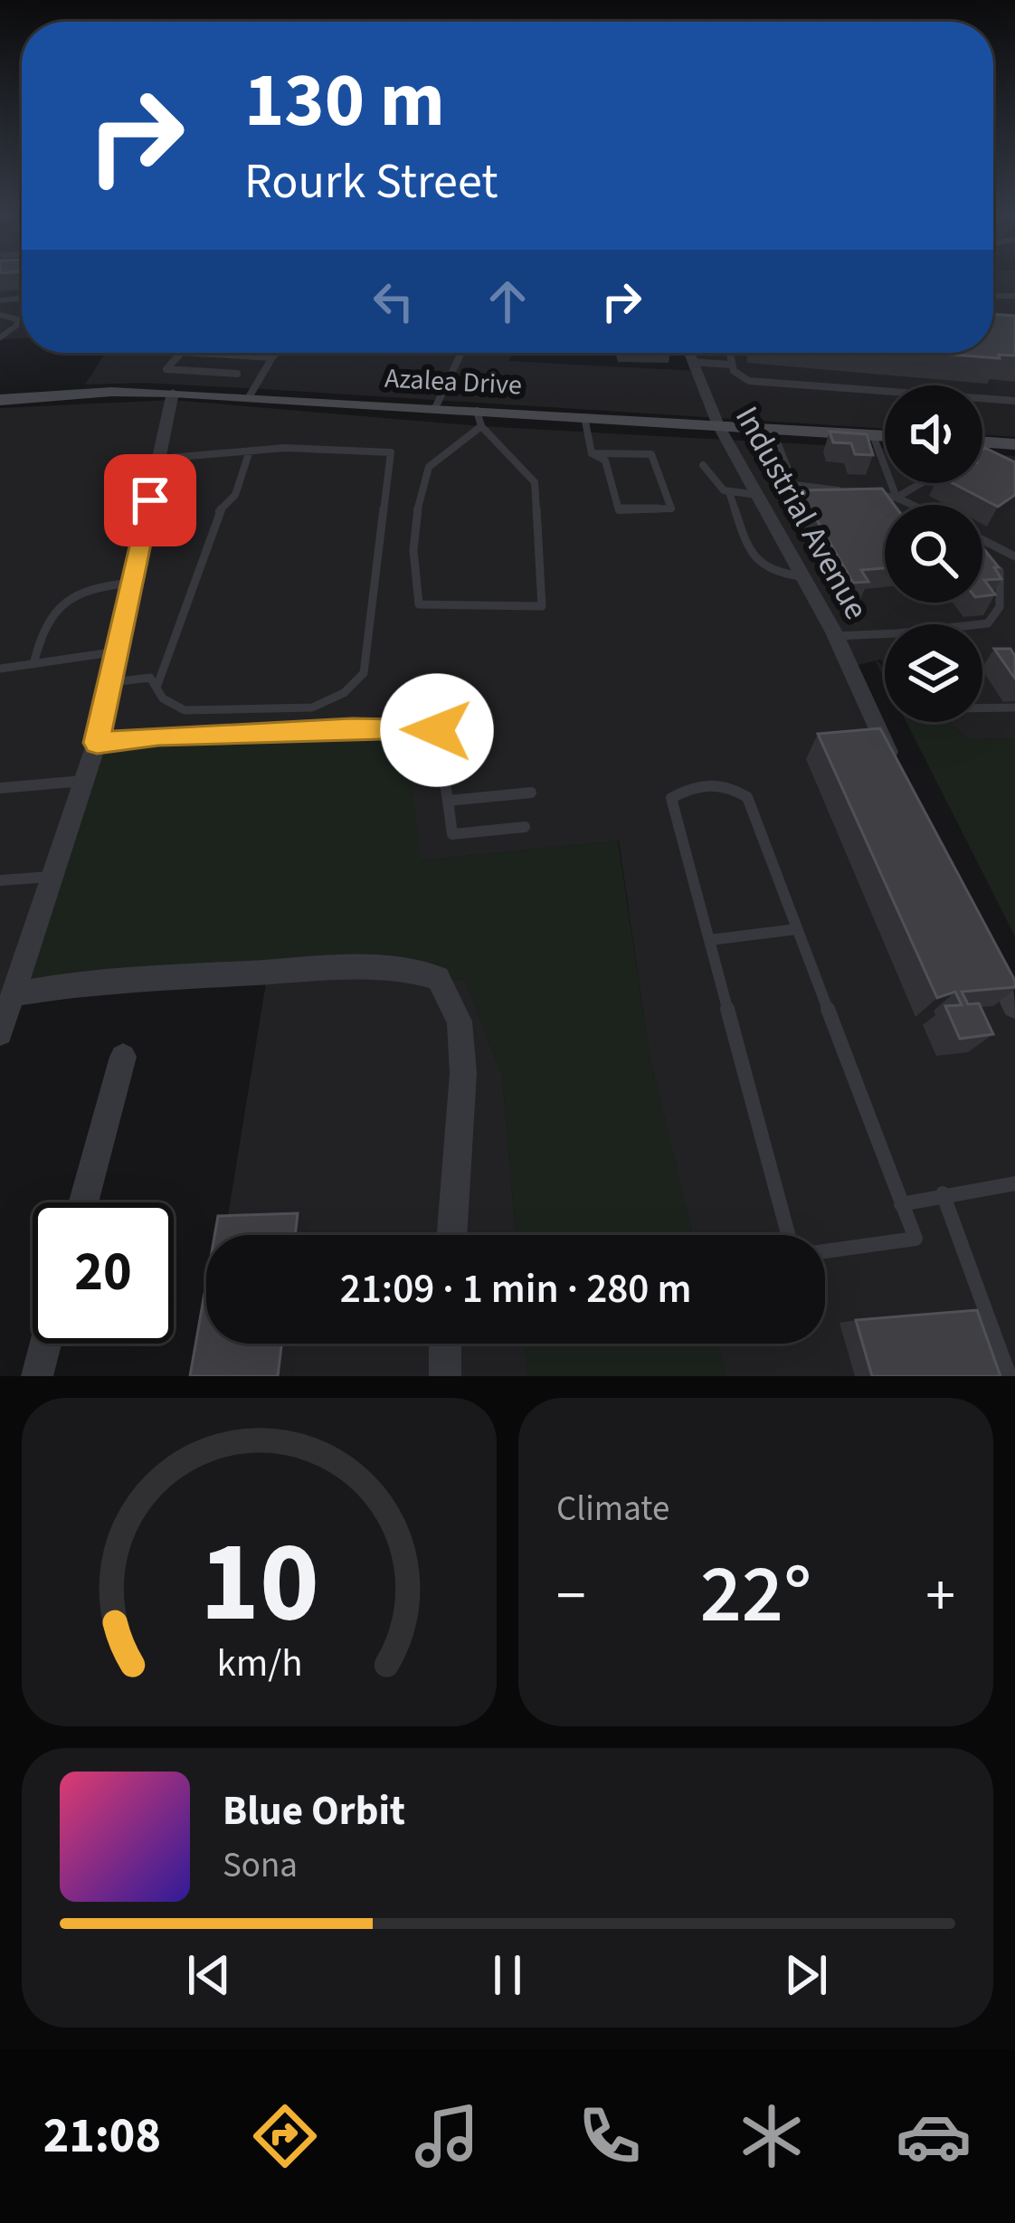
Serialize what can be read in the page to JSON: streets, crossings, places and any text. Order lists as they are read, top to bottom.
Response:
{
  "streets": {
    "street": ["Azalea Drive", "Industrial Avenue"]
  },
  "crossings": [
    ["Azalea Drive", "Industrial Avenue"]
  ],
  "page": {
    "turn": ["130 m", "Rourk Street"],
    "limit": "20",
    "trip": "21:09 · 1 min · 280 m",
    "tile": "Climate",
    "heat": ["−", "22°", "+"],
    "song": ["Blue Orbit", "Sona"],
    "tabs": "21:08",
    "gauge": ["10", "km/h"]
  }
}
